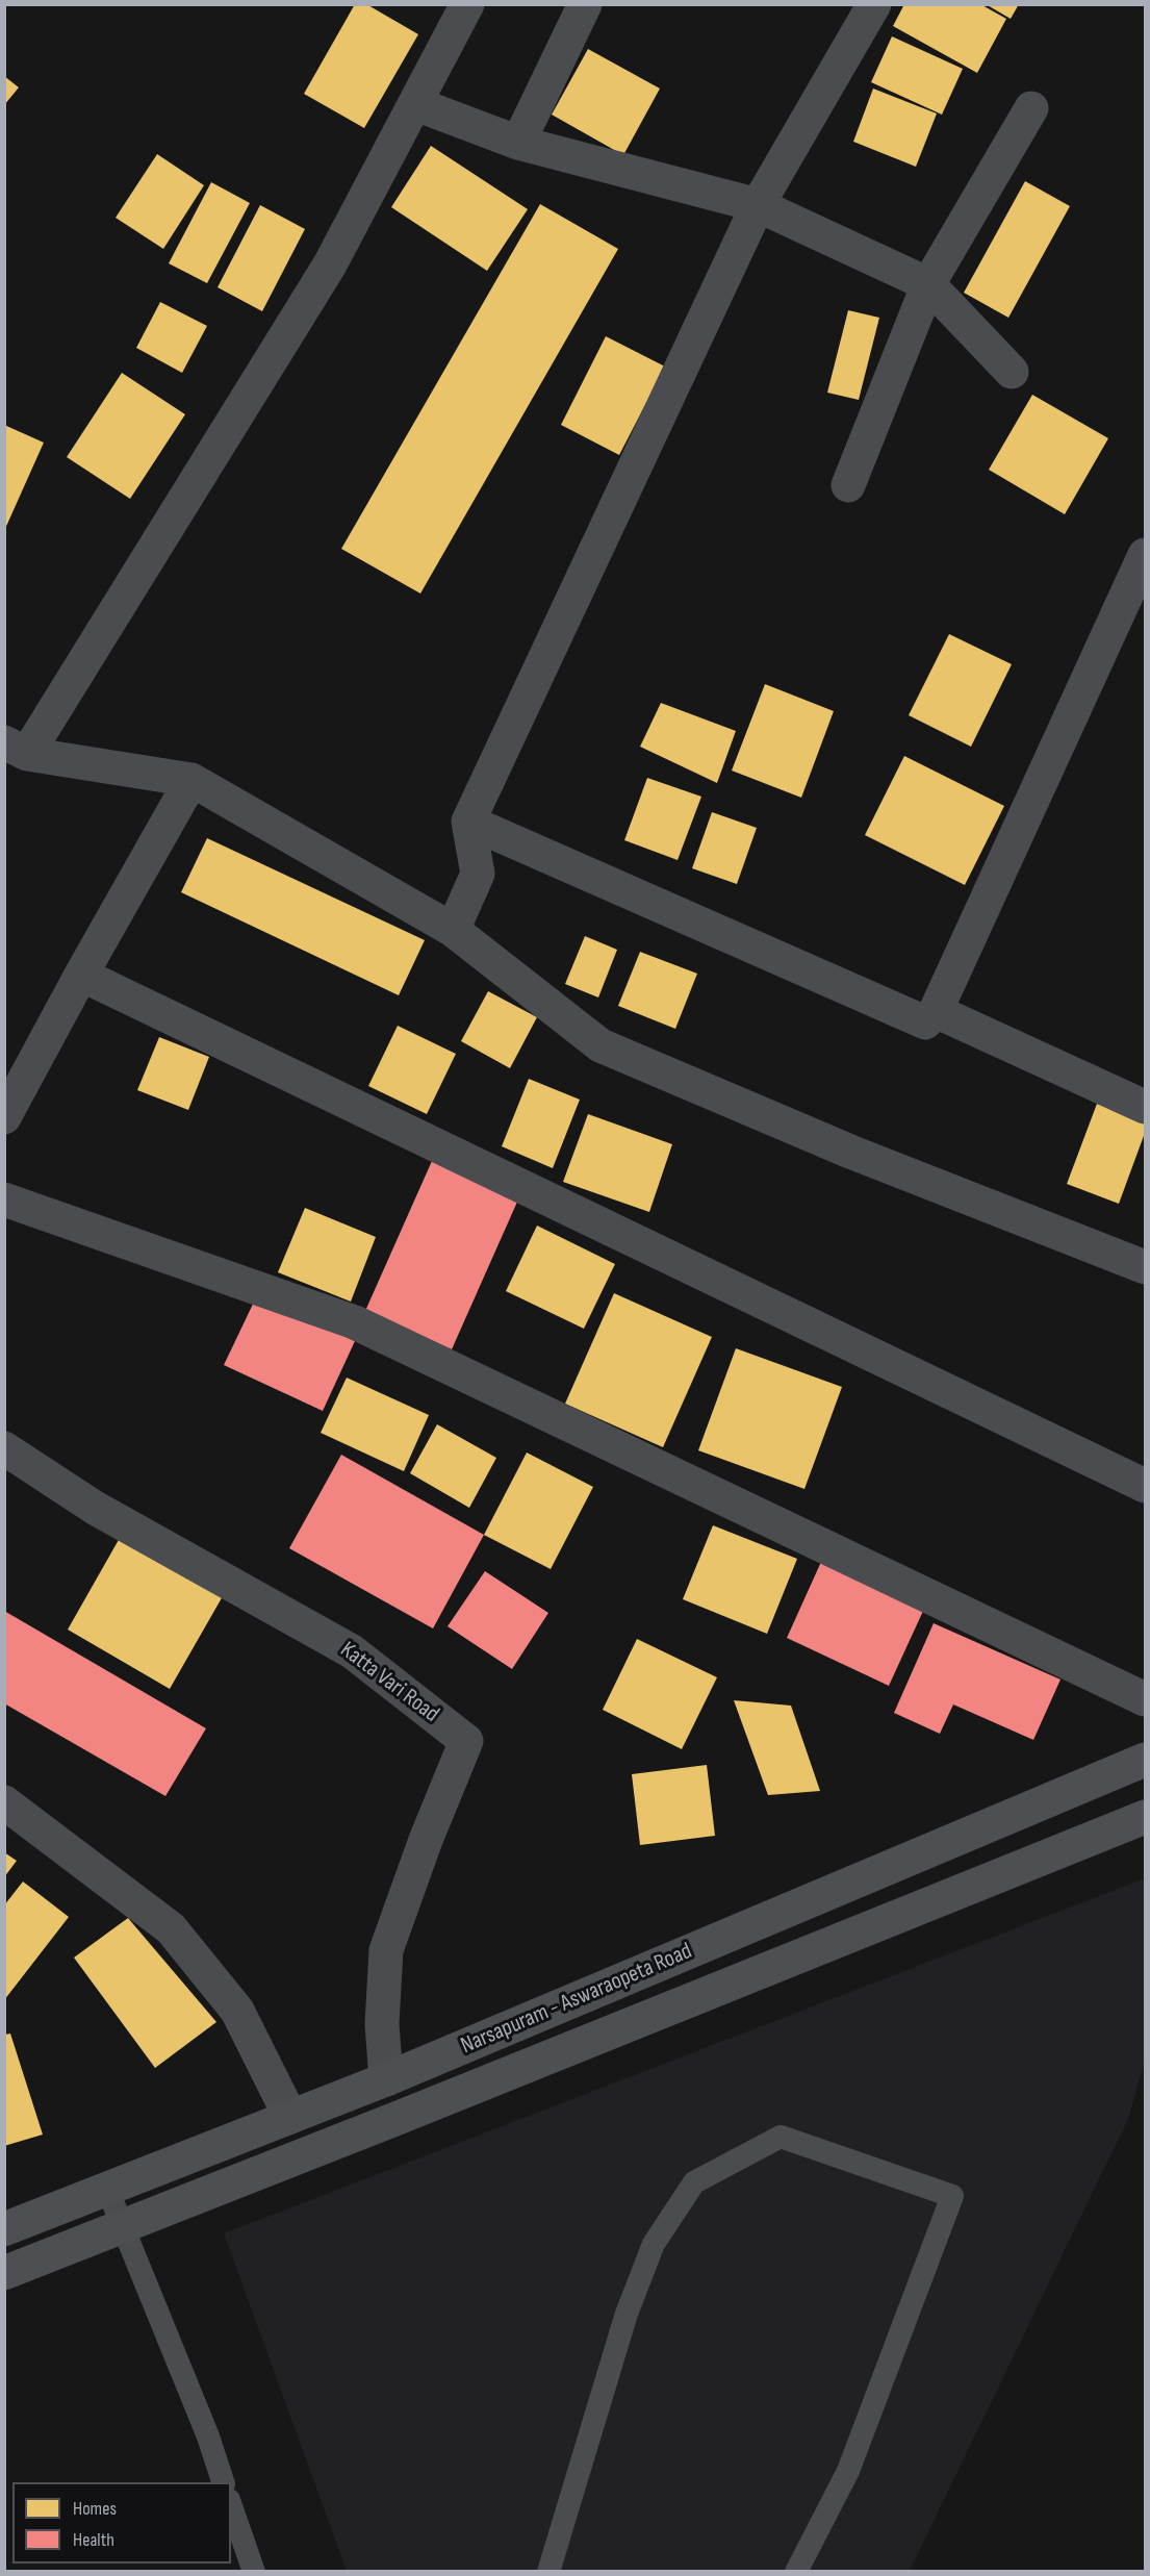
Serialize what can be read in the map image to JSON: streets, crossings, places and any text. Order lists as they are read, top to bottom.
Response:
{
  "streets": {
    "main road": ["Narsapuram - Aswaraopeta Road"],
    "street": ["Katta Vari Road"]
  },
  "crossings": [
    ["Katta Vari Road", "Narsapuram - Aswaraopeta Road"]
  ],
  "legend": ["Homes", "Health"]
}
